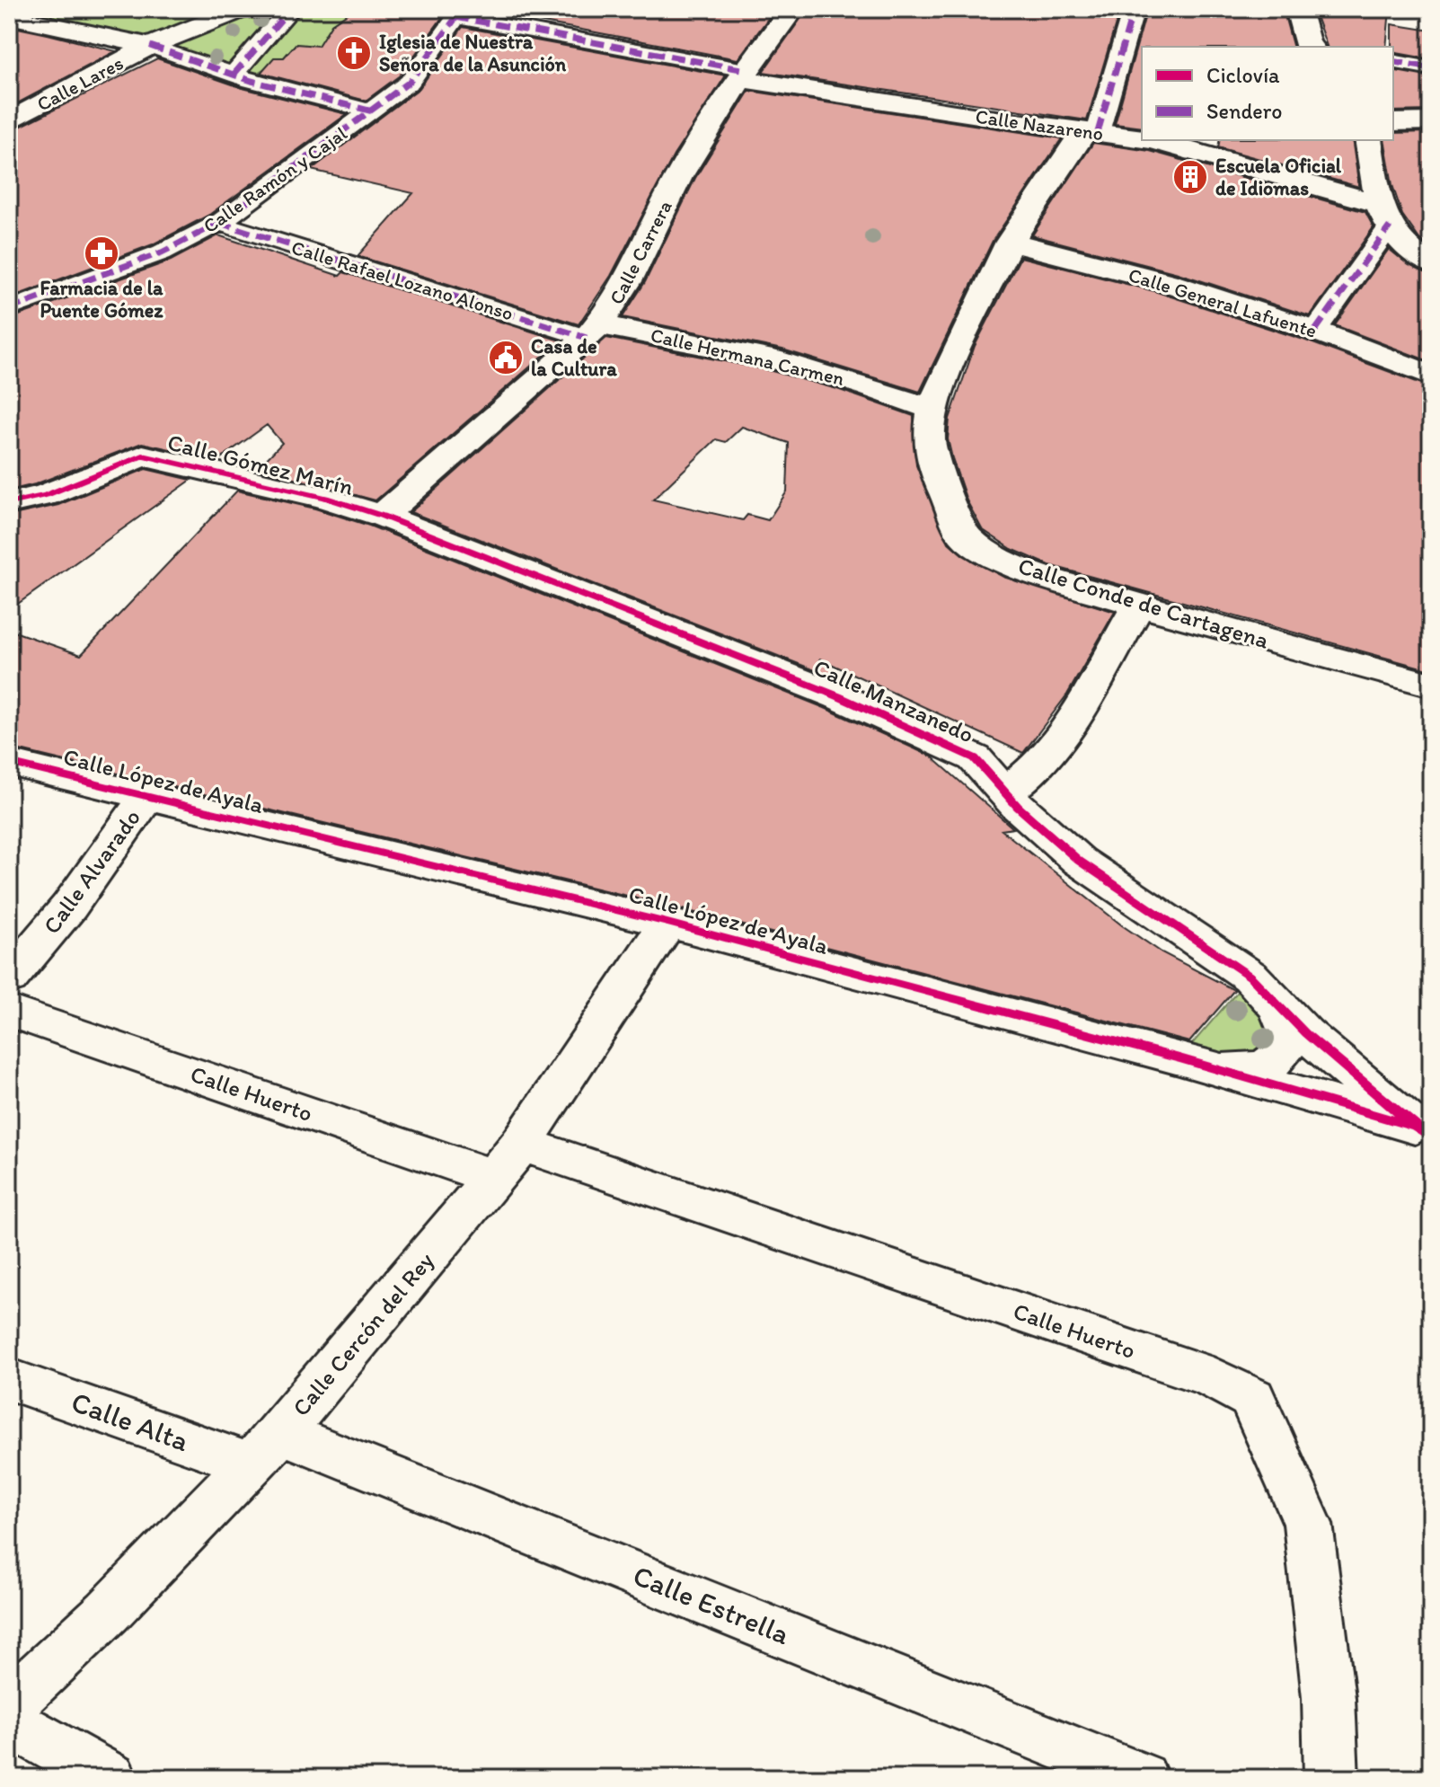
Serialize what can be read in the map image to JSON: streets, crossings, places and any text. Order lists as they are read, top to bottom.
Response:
{
  "streets": {
    "street": [
      "Calle Lares",
      "Calle Nazareno",
      "Calle Ramón y Cajal",
      "Calle Carrera",
      "Calle Rafael Lozano Alonso",
      "Calle General Lafuente",
      "Calle Hermana Carmen",
      "Calle Gómez Marín",
      "Calle Conde de Cartagena",
      "Calle Manzanedo",
      "Calle López de Ayala",
      "Calle Alvarado",
      "Calle Huerto",
      "Calle Cercón del Rey",
      "Calle Alta",
      "Calle Estrella"
    ]
  },
  "crossings": [
    ["Calle Nazareno", "Calle Carrera"],
    ["Calle Nazareno", "Calle Conde de Cartagena"],
    ["Calle Ramón y Cajal", "Calle Rafael Lozano Alonso"],
    ["Calle Carrera", "Calle Rafael Lozano Alonso"],
    ["Calle Carrera", "Calle Hermana Carmen"],
    ["Calle Carrera", "Calle Gómez Marín"],
    ["Calle Carrera", "Calle Manzanedo"],
    ["Calle Rafael Lozano Alonso", "Calle Hermana Carmen"],
    ["Calle General Lafuente", "Calle Conde de Cartagena"],
    ["Calle Hermana Carmen", "Calle Conde de Cartagena"],
    ["Calle Gómez Marín", "Calle Manzanedo"],
    ["Calle Manzanedo", "Calle López de Ayala"],
    ["Calle López de Ayala", "Calle Alvarado"],
    ["Calle López de Ayala", "Calle Cercón del Rey"],
    ["Calle Huerto", "Calle Cercón del Rey"],
    ["Calle Cercón del Rey", "Calle Alta"],
    ["Calle Cercón del Rey", "Calle Estrella"],
    ["Calle Alta", "Calle Estrella"]
  ],
  "places": {
    "church": ["Iglesia de Nuestra Señora de la Asunción"],
    "building": ["Escuela Oficial de Idiomas"],
    "pharmacy": ["Farmacia de la Puente Gómez"],
    "public building": ["Casa de la Cultura"]
  },
  "legend": ["Ciclovía", "Sendero"]
}
